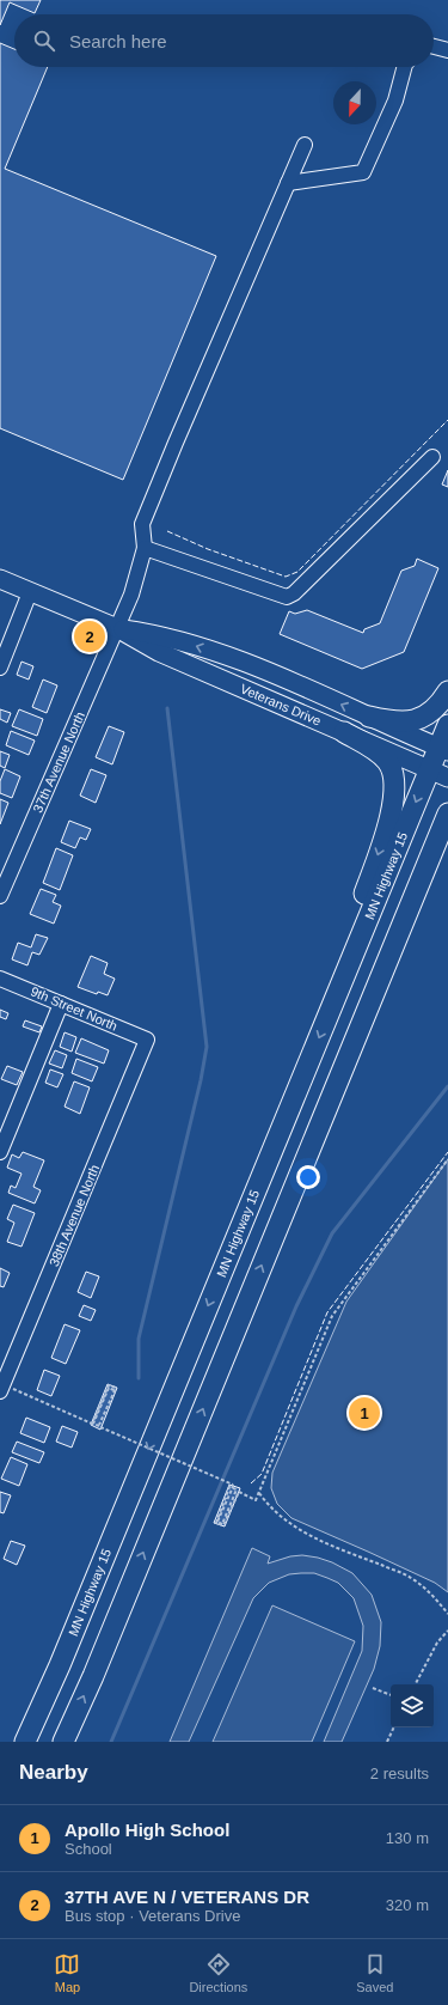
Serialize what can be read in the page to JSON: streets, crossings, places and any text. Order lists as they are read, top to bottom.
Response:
{
  "streets": {
    "highway": ["MN Highway 15"],
    "main road": ["Veterans Drive"],
    "street": ["37th Avenue North", "9th Street North", "38th Avenue North"]
  },
  "crossings": [
    ["Veterans Drive", "37th Avenue North"],
    ["Veterans Drive", "MN Highway 15"],
    ["9th Street North", "38th Avenue North"]
  ],
  "north": "bottom",
  "page": {
    "search": "Search here",
    "pins": ["2", "1"],
    "heading": ["Nearby", "2 results"],
    "list": [
      {
        "mark": "1",
        "name": "Apollo High School",
        "note": "School",
        "value": "130 m"
      },
      {
        "mark": "2",
        "name": "37TH AVE N / VETERANS DR",
        "note": "Bus stop · Veterans Drive",
        "value": "320 m"
      }
    ],
    "nav": ["Map", "Directions", "Saved"]
  }
}
